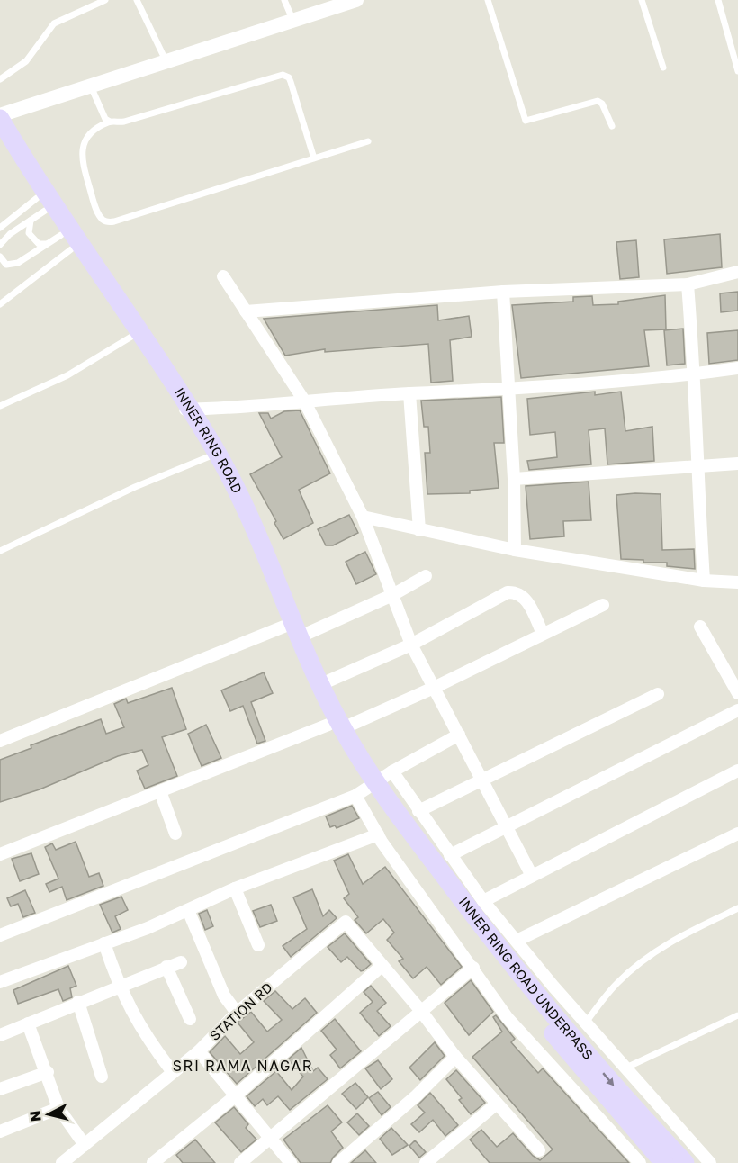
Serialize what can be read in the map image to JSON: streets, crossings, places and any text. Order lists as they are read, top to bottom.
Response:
{
  "streets": {
    "main road": ["INNER RING ROAD", "INNER RING ROAD UNDERPASS"],
    "street": ["STATION RD"]
  },
  "crossings": [
    ["INNER RING ROAD", "INNER RING ROAD UNDERPASS"]
  ],
  "districts": ["SRI RAMA NAGAR"],
  "north": "left"
}
